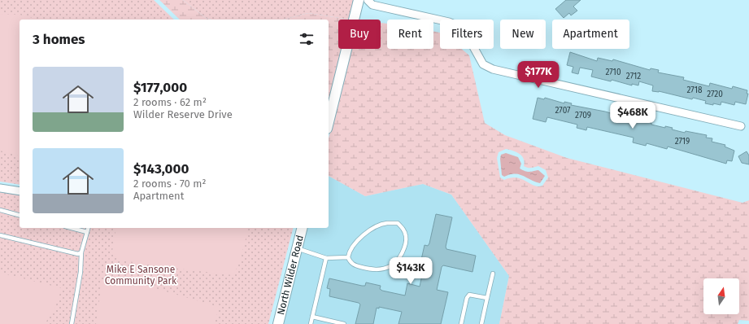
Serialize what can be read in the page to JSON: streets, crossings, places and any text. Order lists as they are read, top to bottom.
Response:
{
  "streets": {
    "street": ["North Wilder Road"]
  },
  "parks": ["Mike E Sansone Community Park"],
  "house_numbers": [
    "2710",
    "2712",
    "2718",
    "2720",
    "2707",
    "2709",
    "2719"
  ],
  "north": "top",
  "page": {
    "chip": [
      "Buy",
      "Rent",
      "Filters",
      "New",
      "Apartment"
    ],
    "heading": "3 homes",
    "list": [
      {
        "name": "$177,000",
        "note": "2 rooms · 62 m² · Wilder Reserve Drive"
      },
      {
        "name": "$143,000",
        "note": "2 rooms · 70 m² · Apartment"
      }
    ],
    "price": ["$177K", "$468K", "$143K"]
  }
}
